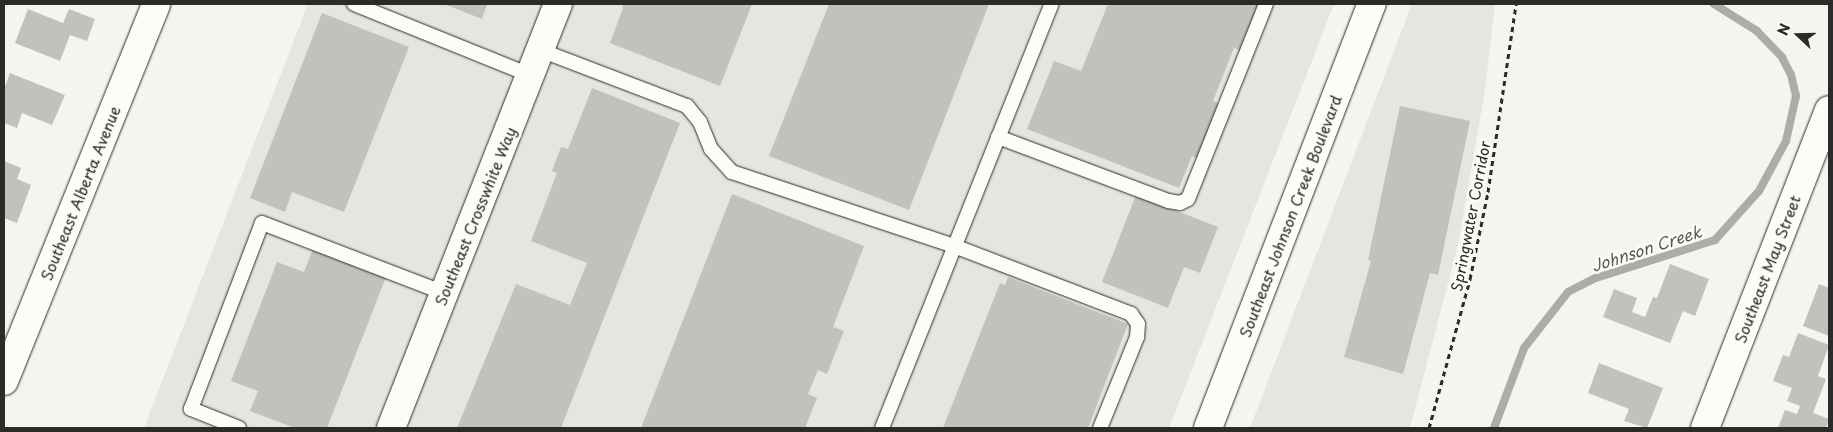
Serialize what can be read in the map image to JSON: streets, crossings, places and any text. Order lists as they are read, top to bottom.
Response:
{
  "streets": {
    "street": [
      "Southeast Alberta Avenue",
      "Southeast Crosswhite Way",
      "Southeast Johnson Creek Boulevard",
      "Southeast May Street"
    ],
    "path": ["Springwater Corridor"]
  },
  "water": ["Johnson Creek"],
  "north": "left"
}
